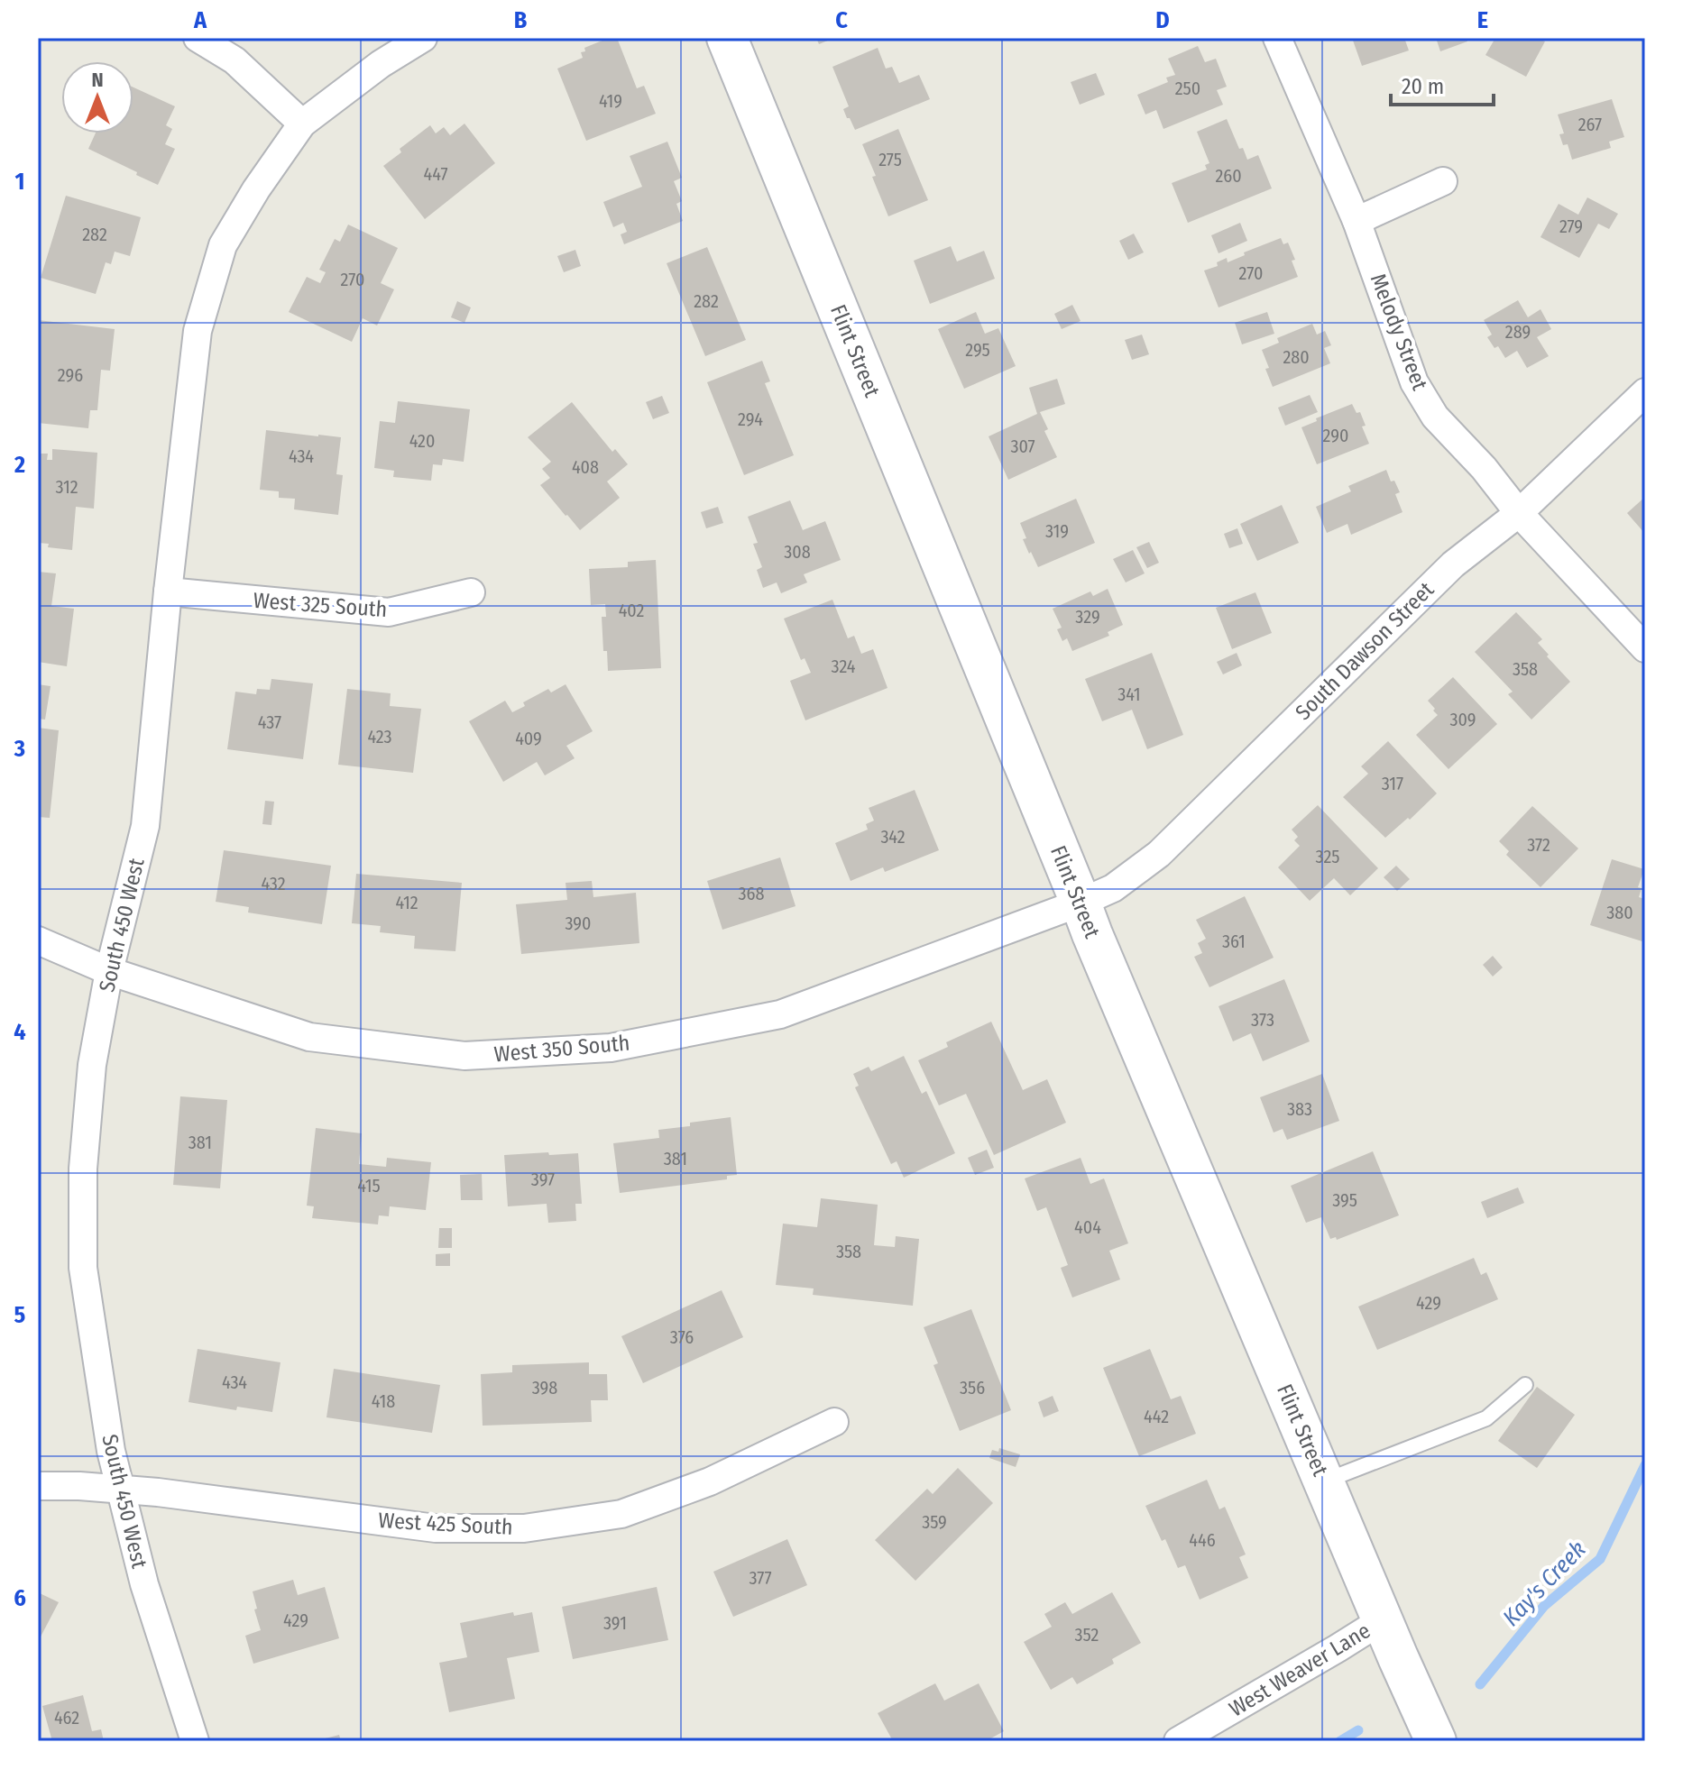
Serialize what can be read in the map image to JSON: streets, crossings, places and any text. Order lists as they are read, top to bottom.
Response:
{
  "streets": {
    "street": [
      "Melody Street",
      "Flint Street",
      "West 325 South",
      "South Dawson Street",
      "South 450 West",
      "West 350 South",
      "West 425 South",
      "West Weaver Lane"
    ]
  },
  "crossings": [
    ["Melody Street", "South Dawson Street"],
    ["Flint Street", "South Dawson Street"],
    ["Flint Street", "West 350 South"],
    ["Flint Street", "West Weaver Lane"],
    ["West 325 South", "South 450 West"],
    ["South Dawson Street", "West 350 South"],
    ["South 450 West", "West 350 South"],
    ["South 450 West", "West 425 South"]
  ],
  "water": ["Kay's Creek"],
  "house_numbers": [
    "250",
    "419",
    "267",
    "275",
    "447",
    "260",
    "279",
    "282",
    "270",
    "270",
    "282",
    "289",
    "295",
    "280",
    "296",
    "294",
    "290",
    "420",
    "307",
    "434",
    "408",
    "312",
    "319",
    "308",
    "402",
    "329",
    "324",
    "358",
    "341",
    "309",
    "437",
    "423",
    "409",
    "317",
    "342",
    "372",
    "325",
    "432",
    "368",
    "412",
    "380",
    "390",
    "361",
    "373",
    "383",
    "381",
    "381",
    "397",
    "415",
    "395",
    "404",
    "358",
    "429",
    "376",
    "434",
    "398",
    "356",
    "418",
    "442",
    "359",
    "446",
    "377",
    "429",
    "391",
    "352",
    "462"
  ],
  "scale_bar": "20 m",
  "north": "top",
  "grid": {
    "columns": [
      "A",
      "B",
      "C",
      "D",
      "E"
    ],
    "rows": [
      "1",
      "2",
      "3",
      "4",
      "5",
      "6"
    ]
  }
}
